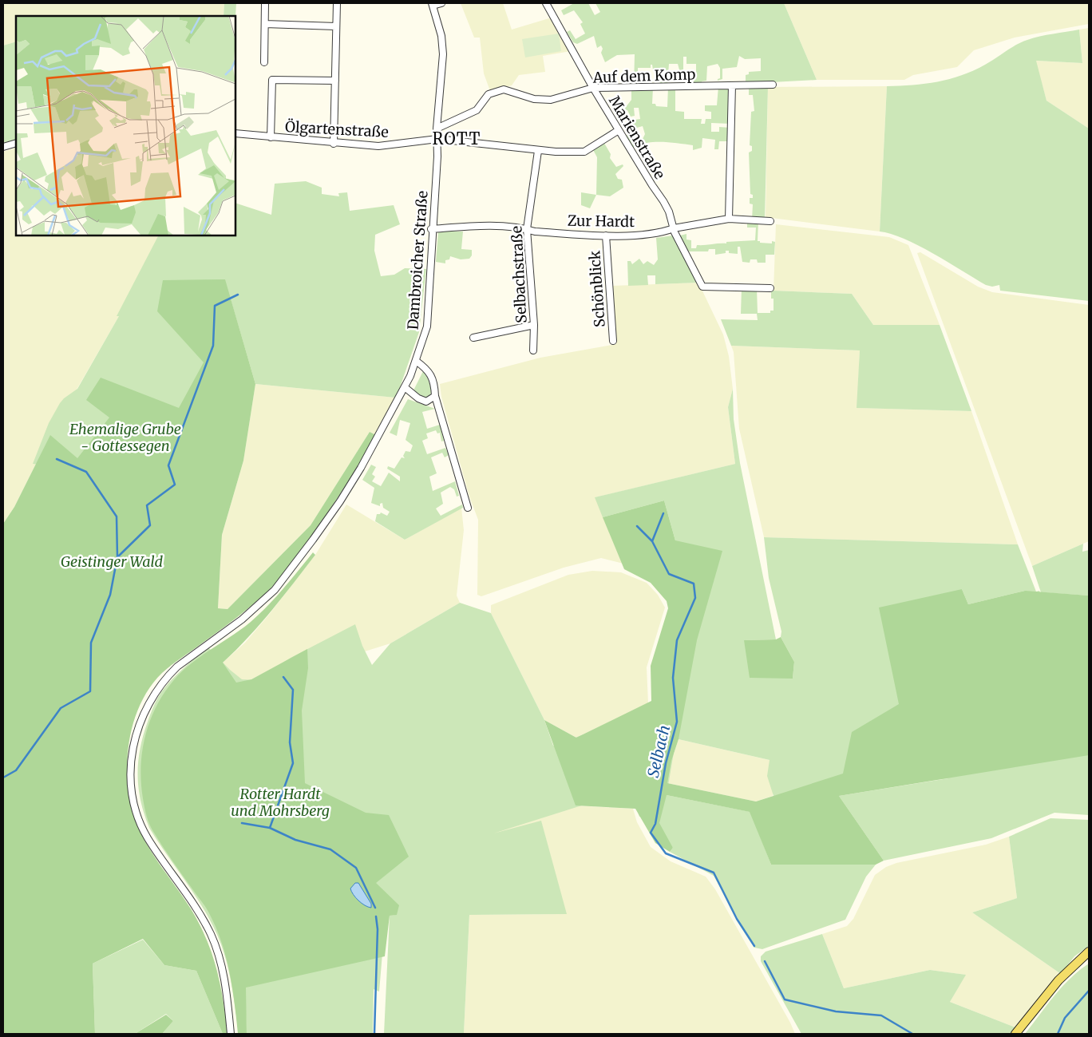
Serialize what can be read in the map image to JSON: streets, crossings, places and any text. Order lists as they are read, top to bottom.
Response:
{
  "streets": {
    "street": [
      "Auf dem Komp",
      "Ölgartenstraße",
      "Marienstraße",
      "Zur Hardt",
      "Dambroicher Straße",
      "Selbachstraße",
      "Schönblick"
    ]
  },
  "crossings": [
    ["Auf dem Komp", "Marienstraße"],
    ["Auf dem Komp", "Dambroicher Straße"],
    ["Ölgartenstraße", "Marienstraße"],
    ["Ölgartenstraße", "Dambroicher Straße"],
    ["Ölgartenstraße", "Selbachstraße"],
    ["Marienstraße", "Zur Hardt"],
    ["Zur Hardt", "Dambroicher Straße"],
    ["Zur Hardt", "Selbachstraße"],
    ["Zur Hardt", "Schönblick"]
  ],
  "districts": ["ROTT"],
  "water": ["Selbach"],
  "parks": ["Ehemalige Grube - Gottessegen", "Geistinger Wald", "Rotter Hardt und Mohrsberg"]
}
